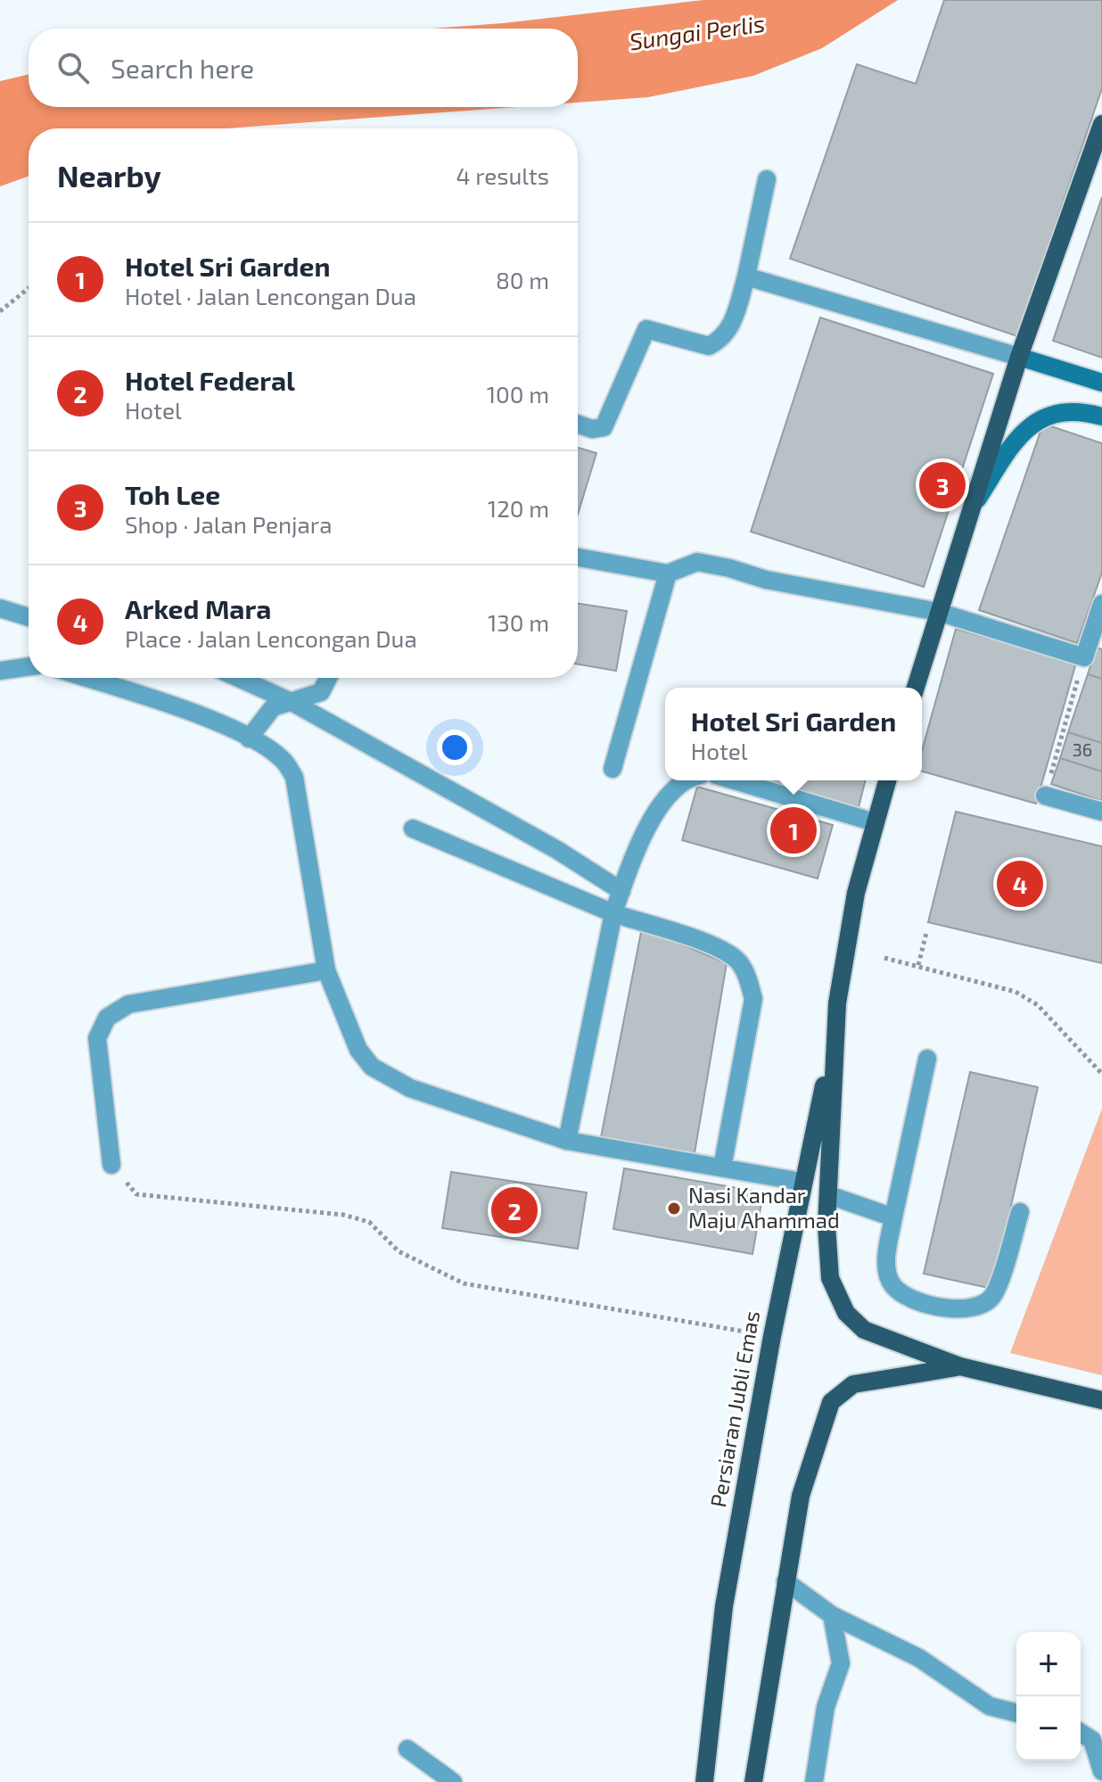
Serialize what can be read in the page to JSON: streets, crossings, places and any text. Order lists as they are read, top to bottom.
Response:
{
  "streets": {
    "main road": ["Persiaran Jubli Emas"]
  },
  "water": ["Sungai Perlis"],
  "places": ["Nasi Kandar Maju Ahammad"],
  "house_numbers": ["36"],
  "page": {
    "search": "Search here",
    "heading": ["Nearby", "4 results"],
    "list": [
      {
        "mark": "1",
        "name": "Hotel Sri Garden",
        "note": "Hotel · Jalan Lencongan Dua",
        "value": "80 m"
      },
      {
        "mark": "2",
        "name": "Hotel Federal",
        "note": "Hotel",
        "value": "100 m"
      },
      {
        "mark": "3",
        "name": "Toh Lee",
        "note": "Shop · Jalan Penjara",
        "value": "120 m"
      },
      {
        "mark": "4",
        "name": "Arked Mara",
        "note": "Place · Jalan Lencongan Dua",
        "value": "130 m"
      }
    ],
    "pins": [
      "3",
      "1",
      "4",
      "2"
    ],
    "popup": ["Hotel Sri Garden", "Hotel"],
    "map_buttons": ["+", "−"]
  }
}
